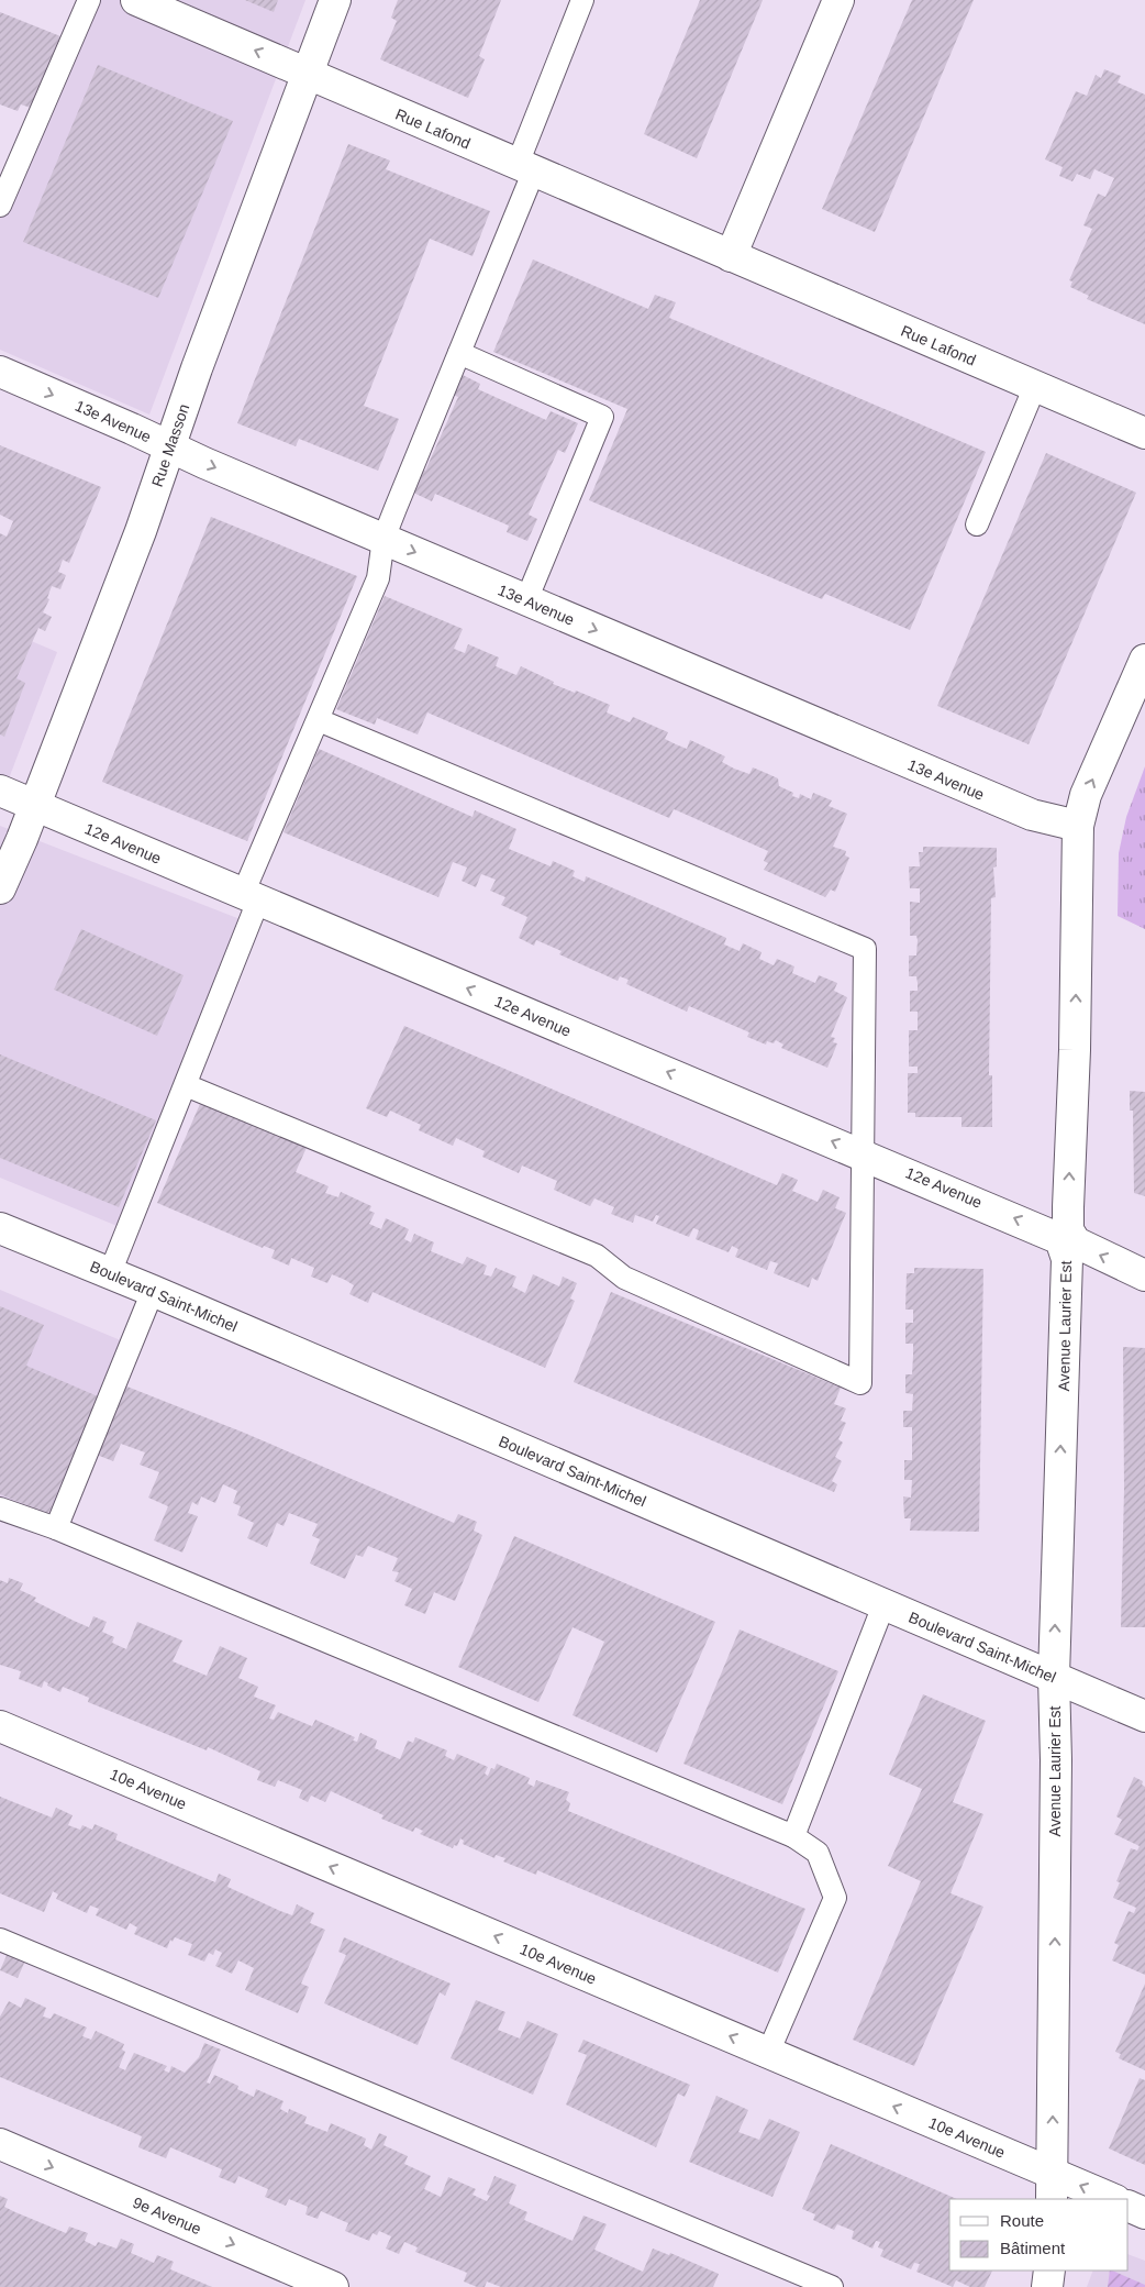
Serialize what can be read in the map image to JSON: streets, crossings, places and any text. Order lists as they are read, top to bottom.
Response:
{
  "streets": {
    "street": [
      "Rue Lafond",
      "13e Avenue",
      "Rue Masson",
      "12e Avenue",
      "Boulevard Saint-Michel",
      "Avenue Laurier Est",
      "10e Avenue",
      "9e Avenue"
    ]
  },
  "crossings": [
    ["Rue Lafond", "Rue Masson"],
    ["13e Avenue", "Rue Masson"],
    ["13e Avenue", "Avenue Laurier Est"],
    ["Rue Masson", "12e Avenue"],
    ["12e Avenue", "Avenue Laurier Est"],
    ["Boulevard Saint-Michel", "Avenue Laurier Est"],
    ["Avenue Laurier Est", "10e Avenue"]
  ],
  "one_way": [
    "13e Avenue",
    "12e Avenue",
    "Avenue Laurier Est",
    "10e Avenue",
    "9e Avenue"
  ],
  "legend": ["Route", "Bâtiment"]
}
